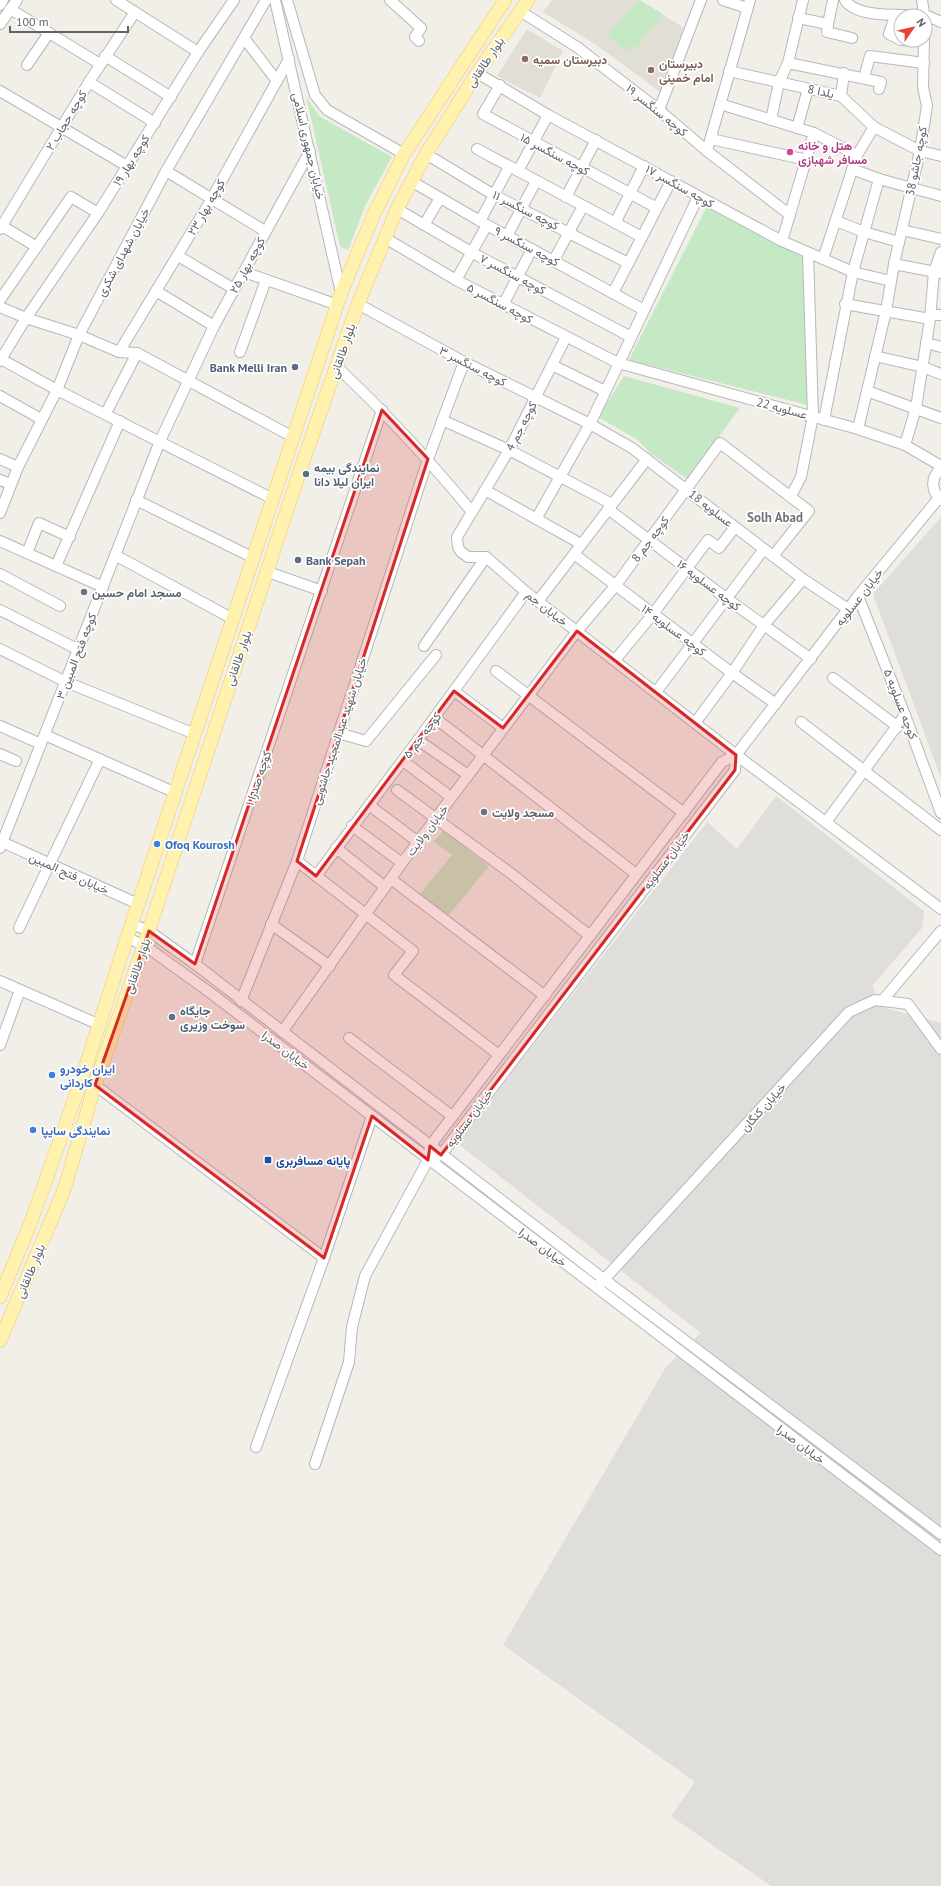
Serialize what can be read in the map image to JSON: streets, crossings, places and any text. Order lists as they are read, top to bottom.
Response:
{
  "streets": {
    "main road": ["بلوار طالقانی"],
    "street": [
      "یلدا 8",
      "کوچه سنگسر ۱۹",
      "کوچه حجاب ۲",
      "خیابان جمهوری اسلامی",
      "کوچه سنگسر ۱۵",
      "کوچه بهار ۱۹",
      "کوچه جاشو 38",
      "کوچه سنگسر ۱۷",
      "کوچه بهار ۲۳",
      "کوچه سنگسر ۱۱",
      "کوچه سنگسر ۹",
      "خیابان شهدای شکری",
      "کوچه بهار ۲۵",
      "کوچه سنگسر ۷",
      "کوچه سنگسر ۵",
      "کوچه سنگسر ۳",
      "عسلویه 22",
      "کوچه جم 4",
      "عسلویه 18",
      "کوچه جم 8",
      "کوچه عسلویه ۱۶",
      "خیابان عسلویه",
      "خیابان جم",
      "کوچه عسلویه ۱۴",
      "کوچه فتح المبین ۳",
      "کوچه عسلویه ۵",
      "خیابان شهید عبدالمجید جاشویی",
      "کوچه جم ۵",
      "کوچه صدرا ۱",
      "خیابان ولایت",
      "خیابان فتح المبین",
      "خیابان صدرا",
      "خیابان کنگان"
    ]
  },
  "crossings": [
    ["بلوار طالقانی", "کوچه سنگسر ۱۹"],
    ["بلوار طالقانی", "خیابان جمهوری اسلامی"],
    ["بلوار طالقانی", "کوچه سنگسر ۱۷"],
    ["بلوار طالقانی", "کوچه سنگسر ۱۱"],
    ["بلوار طالقانی", "کوچه سنگسر ۹"],
    ["بلوار طالقانی", "کوچه سنگسر ۷"],
    ["بلوار طالقانی", "کوچه سنگسر ۵"],
    ["بلوار طالقانی", "کوچه سنگسر ۳"],
    ["بلوار طالقانی", "خیابان فتح المبین"],
    ["بلوار طالقانی", "خیابان صدرا"],
    ["یلدا 8", "کوچه جاشو 38"],
    ["خیابان جمهوری اسلامی", "کوچه بهار ۲۳"],
    ["خیابان جمهوری اسلامی", "کوچه بهار ۲۵"],
    ["کوچه سنگسر ۱۵", "کوچه سنگسر ۱۷"],
    ["کوچه جاشو 38", "کوچه سنگسر ۱۷"],
    ["کوچه جاشو 38", "عسلویه 22"],
    ["کوچه بهار ۲۵", "کوچه فتح المبین ۳"],
    ["کوچه سنگسر ۵", "عسلویه 22"],
    ["کوچه سنگسر ۵", "کوچه جم 4"],
    ["کوچه سنگسر ۳", "کوچه جم 4"],
    ["کوچه سنگسر ۳", "عسلویه 18"],
    ["کوچه سنگسر ۳", "خیابان شهید عبدالمجید جاشویی"],
    ["کوچه جم 4", "کوچه عسلویه ۱۶"],
    ["عسلویه 18", "کوچه جم 8"],
    ["عسلویه 18", "خیابان عسلویه"],
    ["کوچه جم 8", "کوچه عسلویه ۱۶"],
    ["کوچه جم 8", "خیابان جم"],
    ["کوچه جم 8", "کوچه عسلویه ۱۴"],
    ["کوچه جم 8", "خیابان ولایت"],
    ["کوچه عسلویه ۱۶", "خیابان عسلویه"],
    ["کوچه عسلویه ۱۶", "خیابان شهید عبدالمجید جاشویی"],
    ["خیابان عسلویه", "خیابان جم"],
    ["خیابان عسلویه", "کوچه عسلویه ۱۴"],
    ["خیابان عسلویه", "کوچه عسلویه ۵"],
    ["خیابان عسلویه", "خیابان صدرا"],
    ["خیابان جم", "کوچه جم ۵"],
    ["خیابان جم", "خیابان ولایت"],
    ["کوچه فتح المبین ۳", "خیابان فتح المبین"],
    ["خیابان شهید عبدالمجید جاشویی", "خیابان صدرا"],
    ["کوچه صدرا ۱", "خیابان صدرا"],
    ["خیابان ولایت", "خیابان صدرا"],
    ["خیابان صدرا", "خیابان کنگان"]
  ],
  "districts": ["Solh Abad"],
  "places": {
    "other": [
      "دبیرستان سمیه",
      "دبیرستان امام خمینی",
      "هتل و خانه مسافر شهبازی",
      "Bank Melli Iran",
      "نمایندگی بیمه ایران لیلا دانا",
      "Bank Sepah",
      "مسجد امام حسین",
      "مسجد ولایت",
      "Ofoq Kourosh",
      "جایگاه سوخت وزیری",
      "ایران خودرو کاردانی",
      "نمایندگی سایپا"
    ],
    "transit": ["پایانه مسافربری"]
  },
  "scale_bar": "100 m",
  "north": "top right"
}
